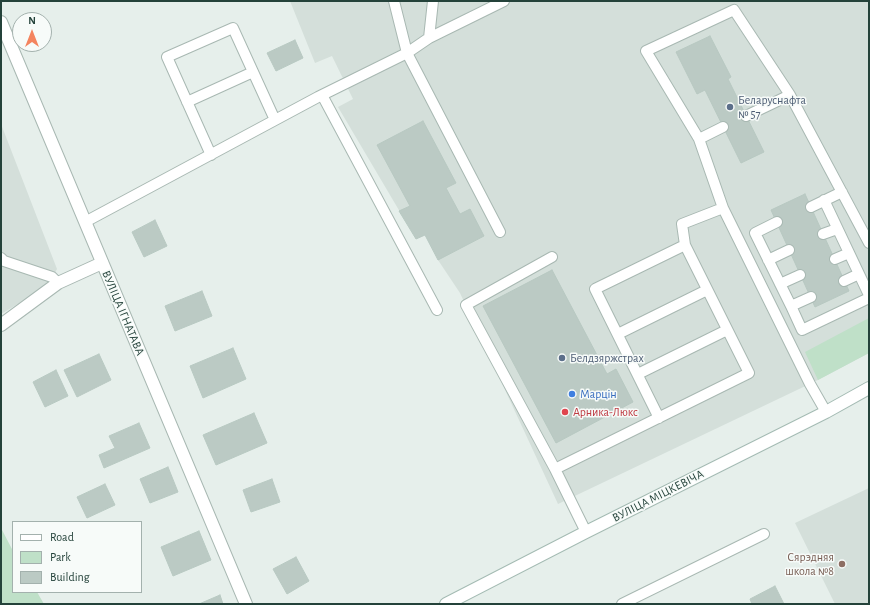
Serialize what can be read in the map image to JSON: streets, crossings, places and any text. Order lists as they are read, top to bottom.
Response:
{
  "streets": {
    "street": ["ВУЛІЦА ІГНАТАВА", "ВУЛІЦА МІЦКЕВІЧА"]
  },
  "places": [
    "Беларуснафта № 57",
    "Белдзяржстрах",
    "Марцін",
    "Арника-Люкс",
    "Сярэдняя школа №8"
  ],
  "legend": ["Road", "Park", "Building"],
  "north": "top"
}
